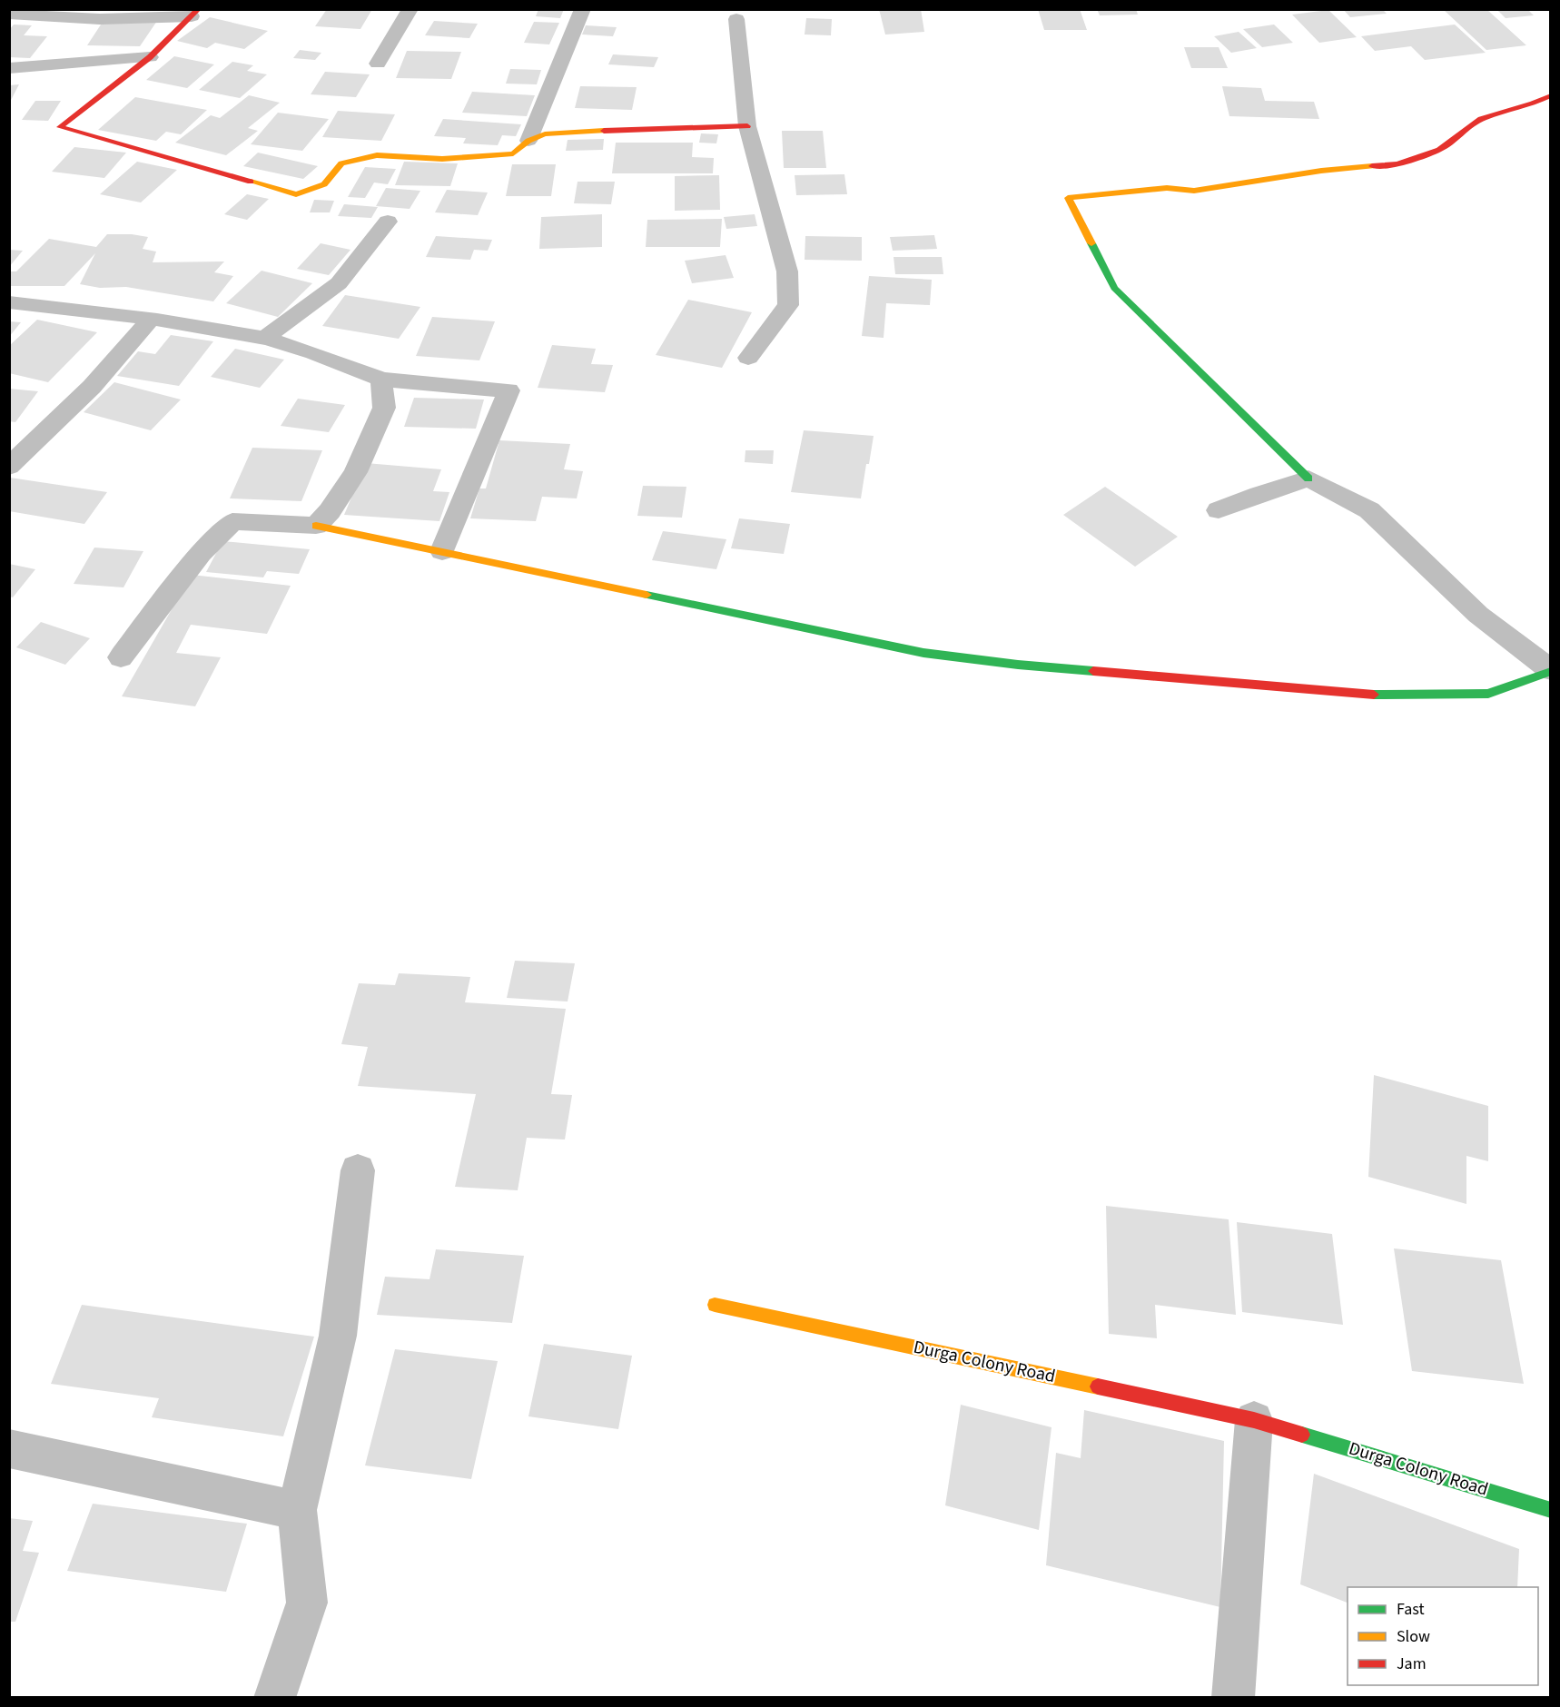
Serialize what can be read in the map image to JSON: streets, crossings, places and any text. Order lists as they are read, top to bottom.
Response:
{
  "streets": {
    "street": ["Durga Colony Road"]
  },
  "legend": ["Fast", "Slow", "Jam"]
}
